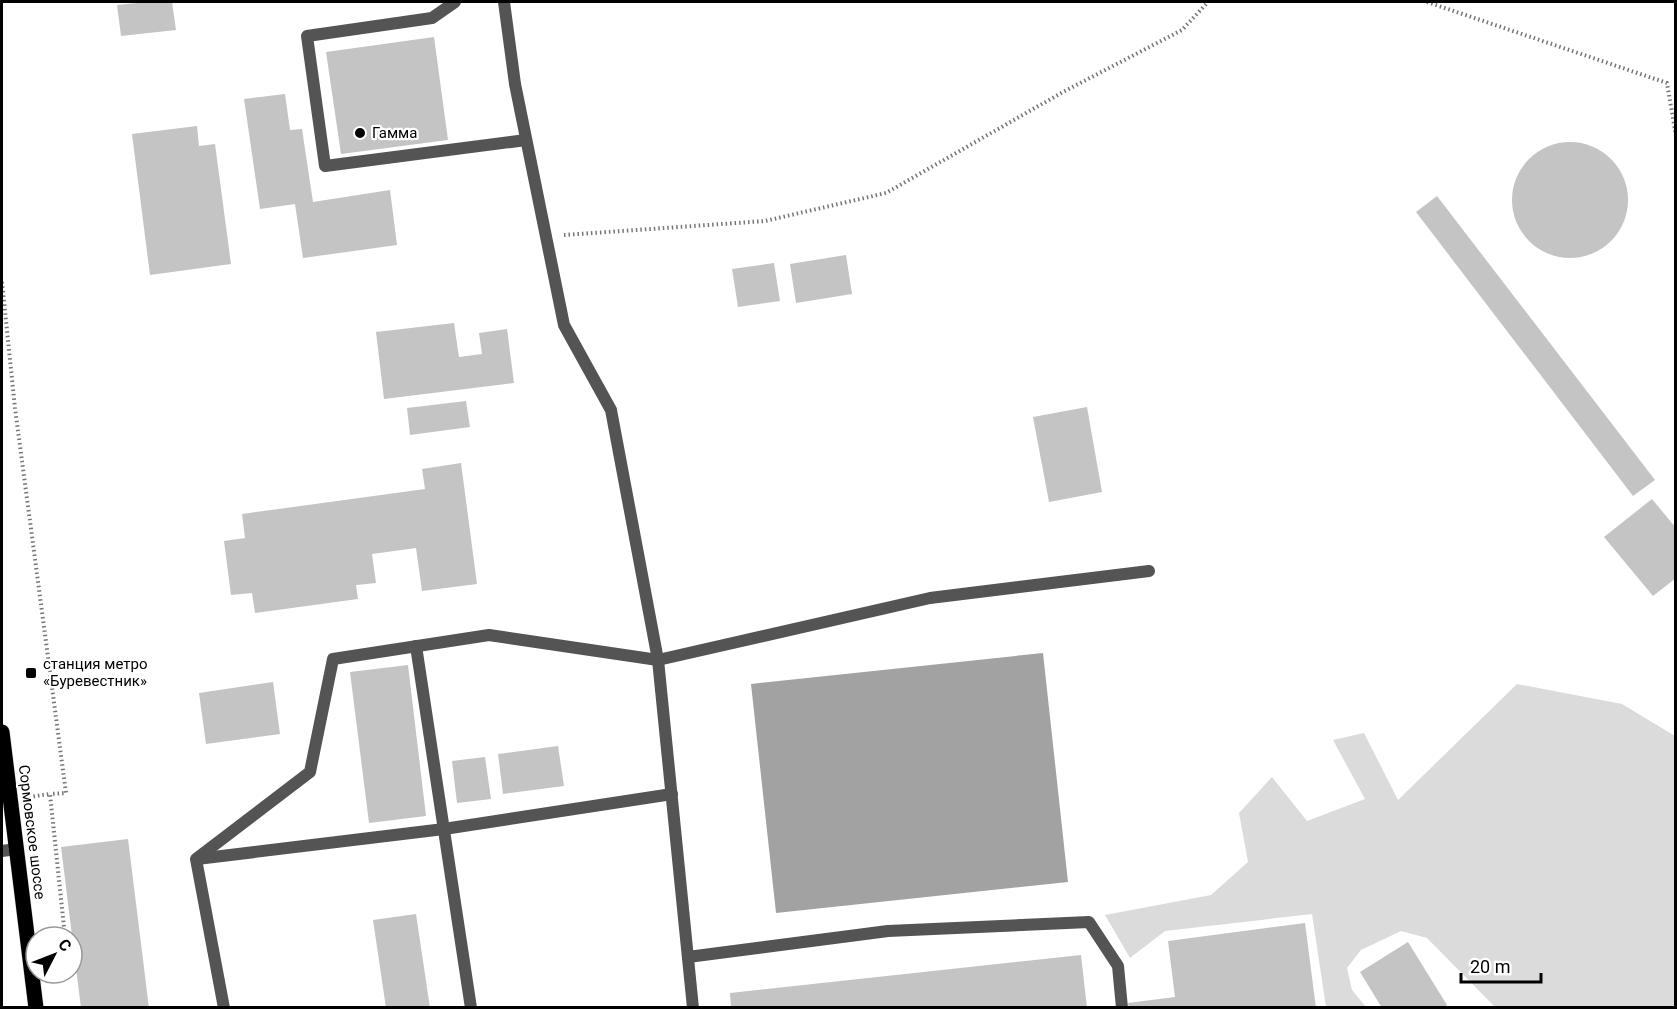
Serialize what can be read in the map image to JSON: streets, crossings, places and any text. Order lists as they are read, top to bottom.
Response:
{
  "streets": {
    "main road": ["Сормовское шоссе"]
  },
  "places": {
    "other": ["Гамма"],
    "transit": ["станция метро «Буревестник»"]
  },
  "scale_bar": "20 m",
  "north": "top right"
}
